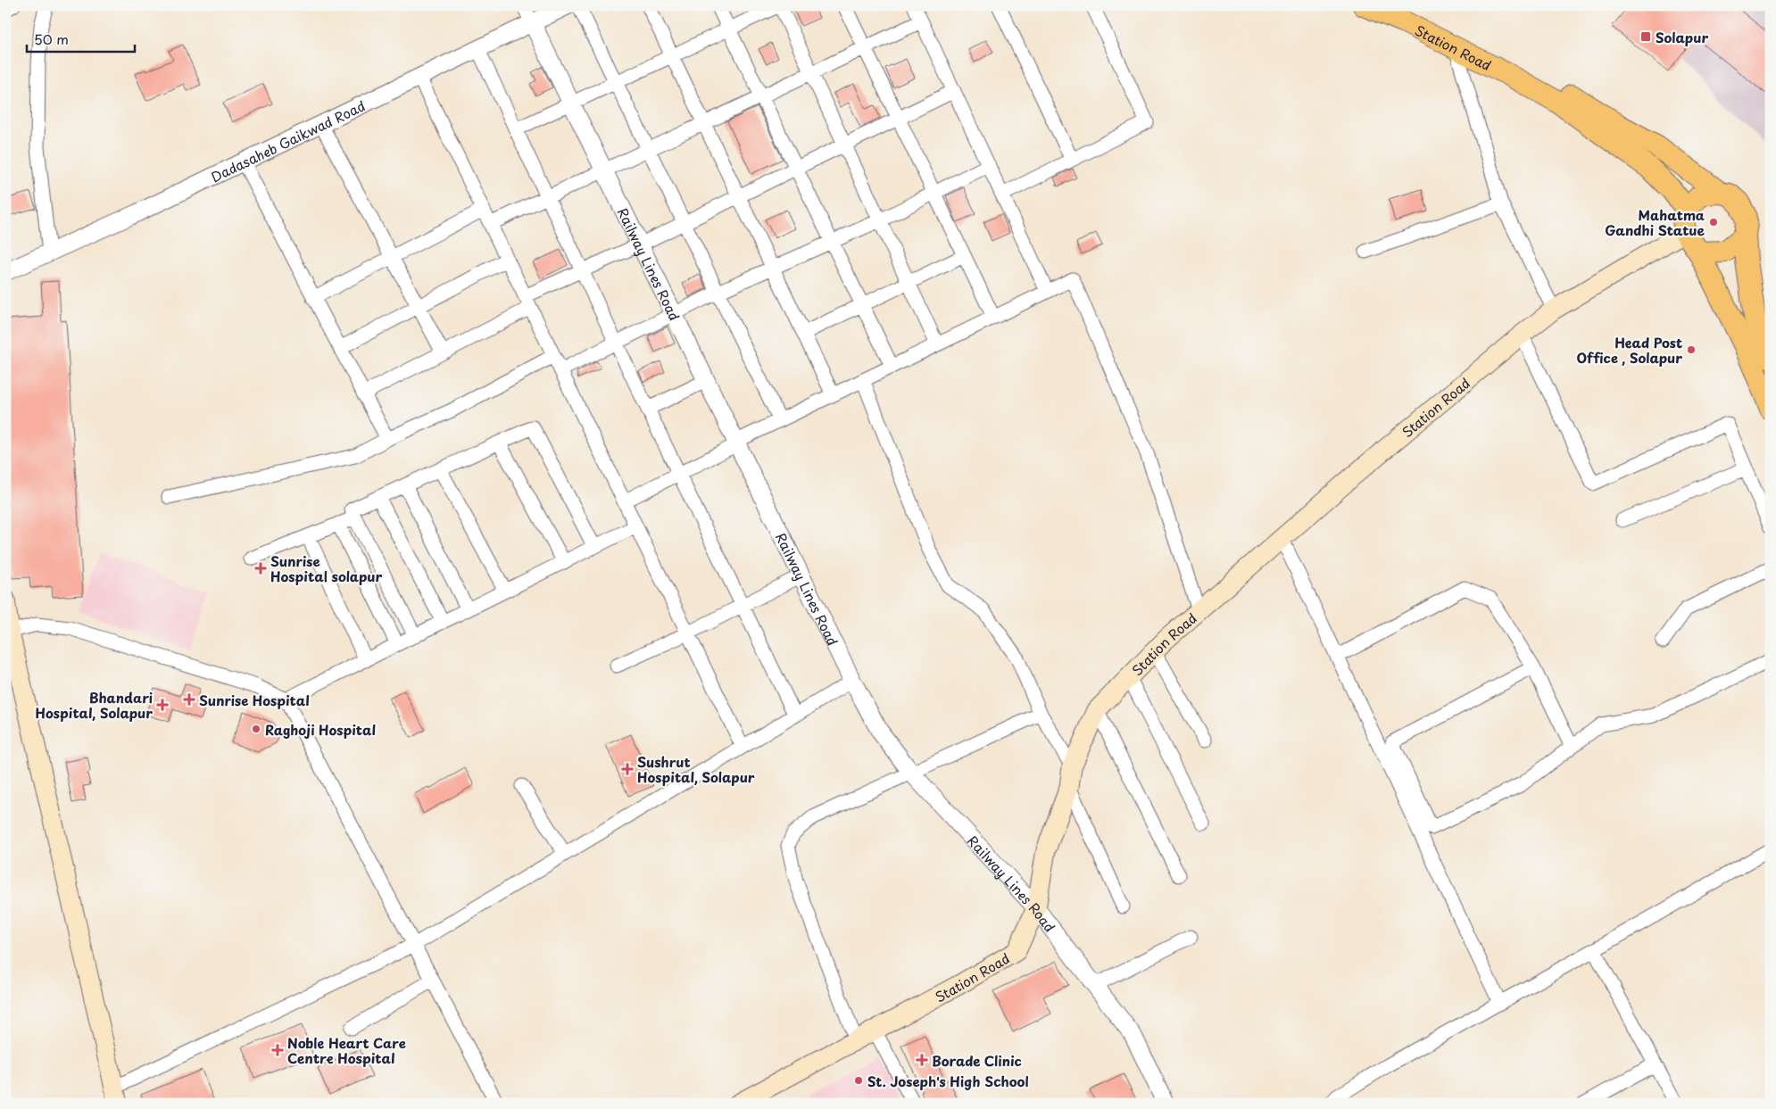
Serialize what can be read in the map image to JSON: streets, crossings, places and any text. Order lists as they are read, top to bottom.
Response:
{
  "streets": {
    "main road": ["Station Road"],
    "street": ["Dadasaheb Gaikwad Road", "Railway Lines Road"]
  },
  "crossings": [
    ["Station Road", "Railway Lines Road"],
    ["Dadasaheb Gaikwad Road", "Railway Lines Road"]
  ],
  "places": {
    "transit": ["Solapur"],
    "other": [
      "Mahatma Gandhi Statue",
      "Head Post Office , Solapur",
      "Raghoji Hospital",
      "St. Joseph's High School"
    ],
    "health": [
      "Sunrise Hospital solapur",
      "Sunrise Hospital",
      "Bhandari Hospital, Solapur",
      "Sushrut Hospital, Solapur",
      "Noble Heart Care Centre Hospital",
      "Borade Clinic"
    ]
  },
  "scale_bar": "50 m"
}
